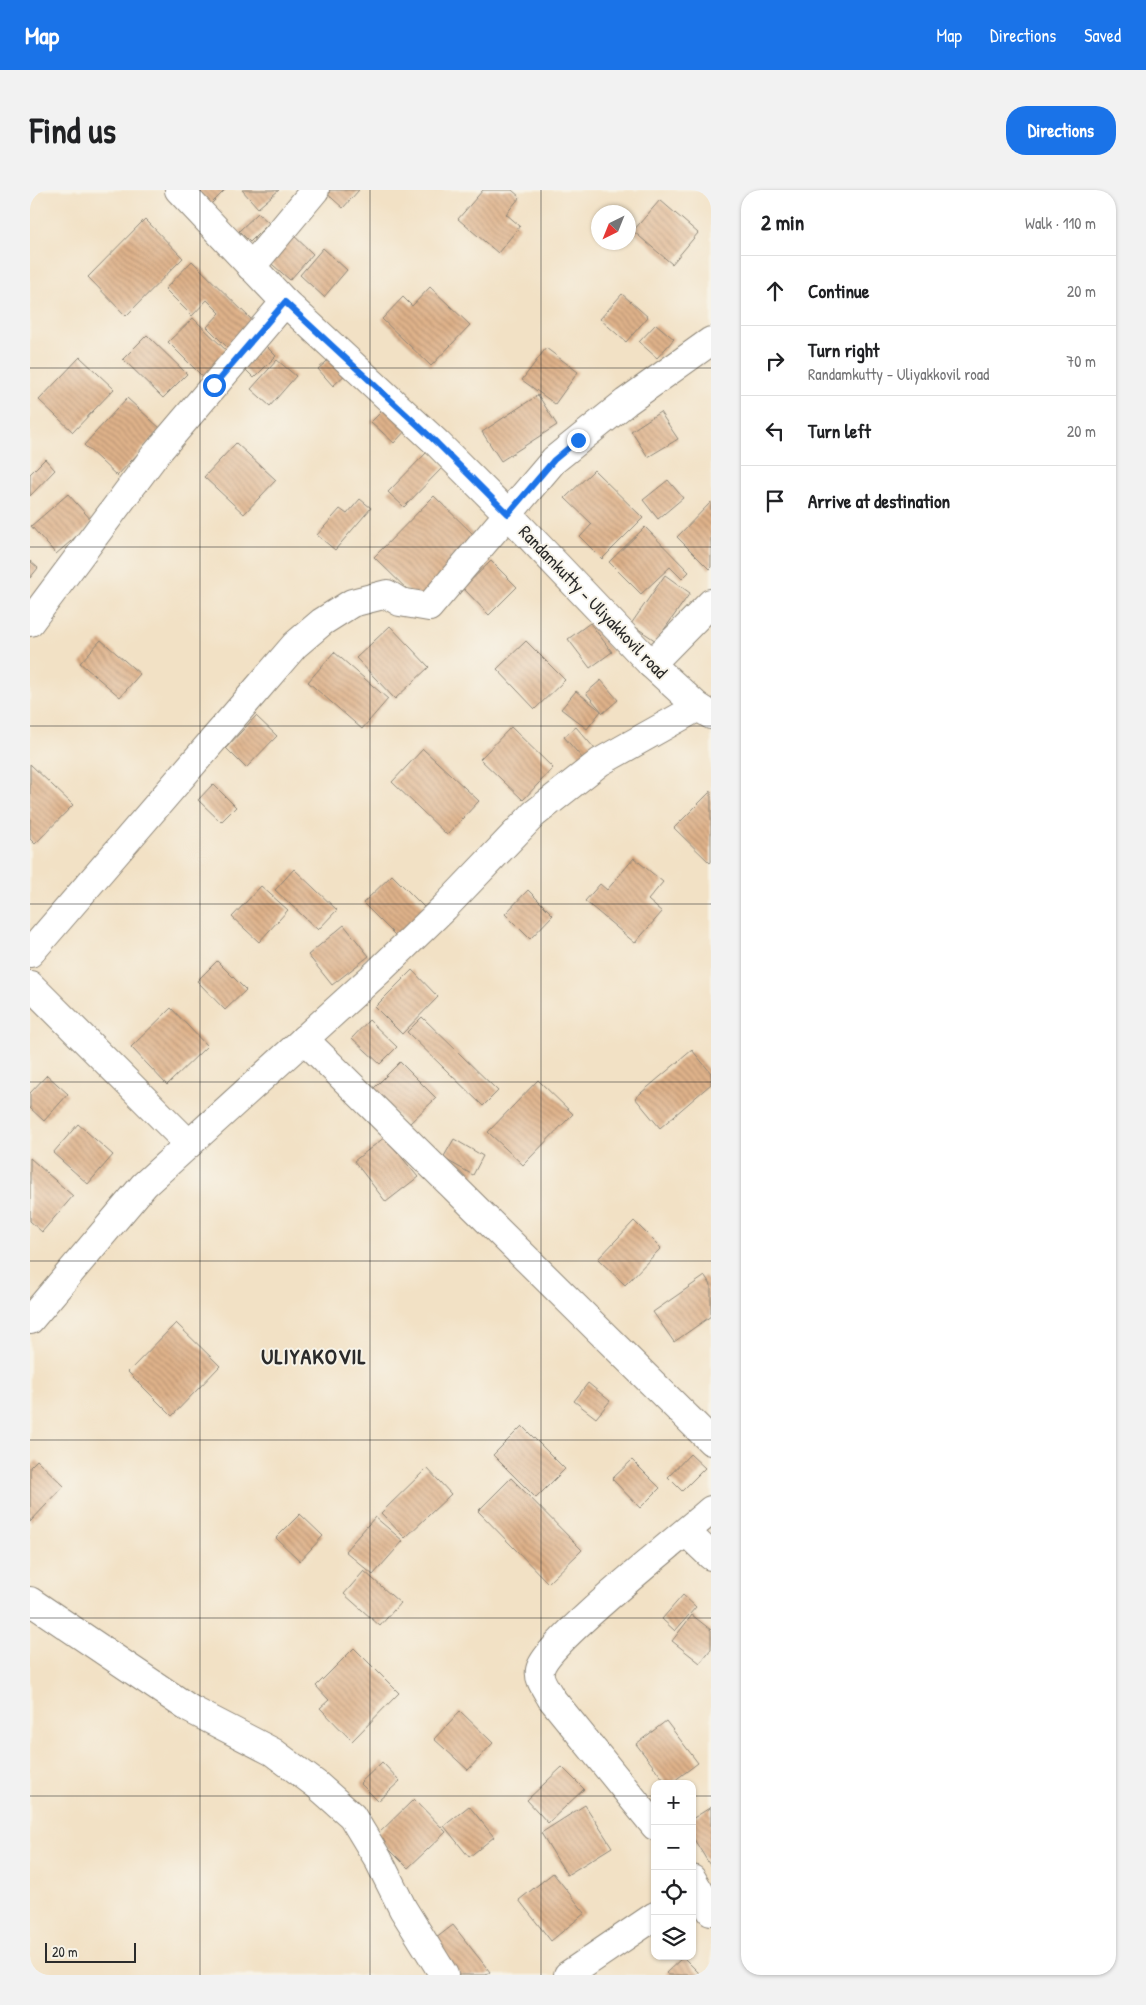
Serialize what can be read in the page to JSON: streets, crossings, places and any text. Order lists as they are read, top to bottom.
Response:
{
  "streets": {
    "street": ["Randamkutty - Uliyakkovil road"]
  },
  "districts": ["ULIYAKOVIL"],
  "scale_bar": "20 m",
  "north": "bottom left",
  "page": {
    "header": "Map",
    "nav": ["Map", "Directions", "Saved"],
    "buttons": "Directions",
    "title": "Find us",
    "heading": ["2 min", "Walk · 110 m"],
    "list": [
      ["Continue", "20 m"],
      ["Turn right", "Randamkutty - Uliyakkovil road", "70 m"],
      ["Turn left", "20 m"],
      "Arrive at destination"
    ],
    "map_buttons": ["+", "−"],
    "scale": "20 m"
  }
}
